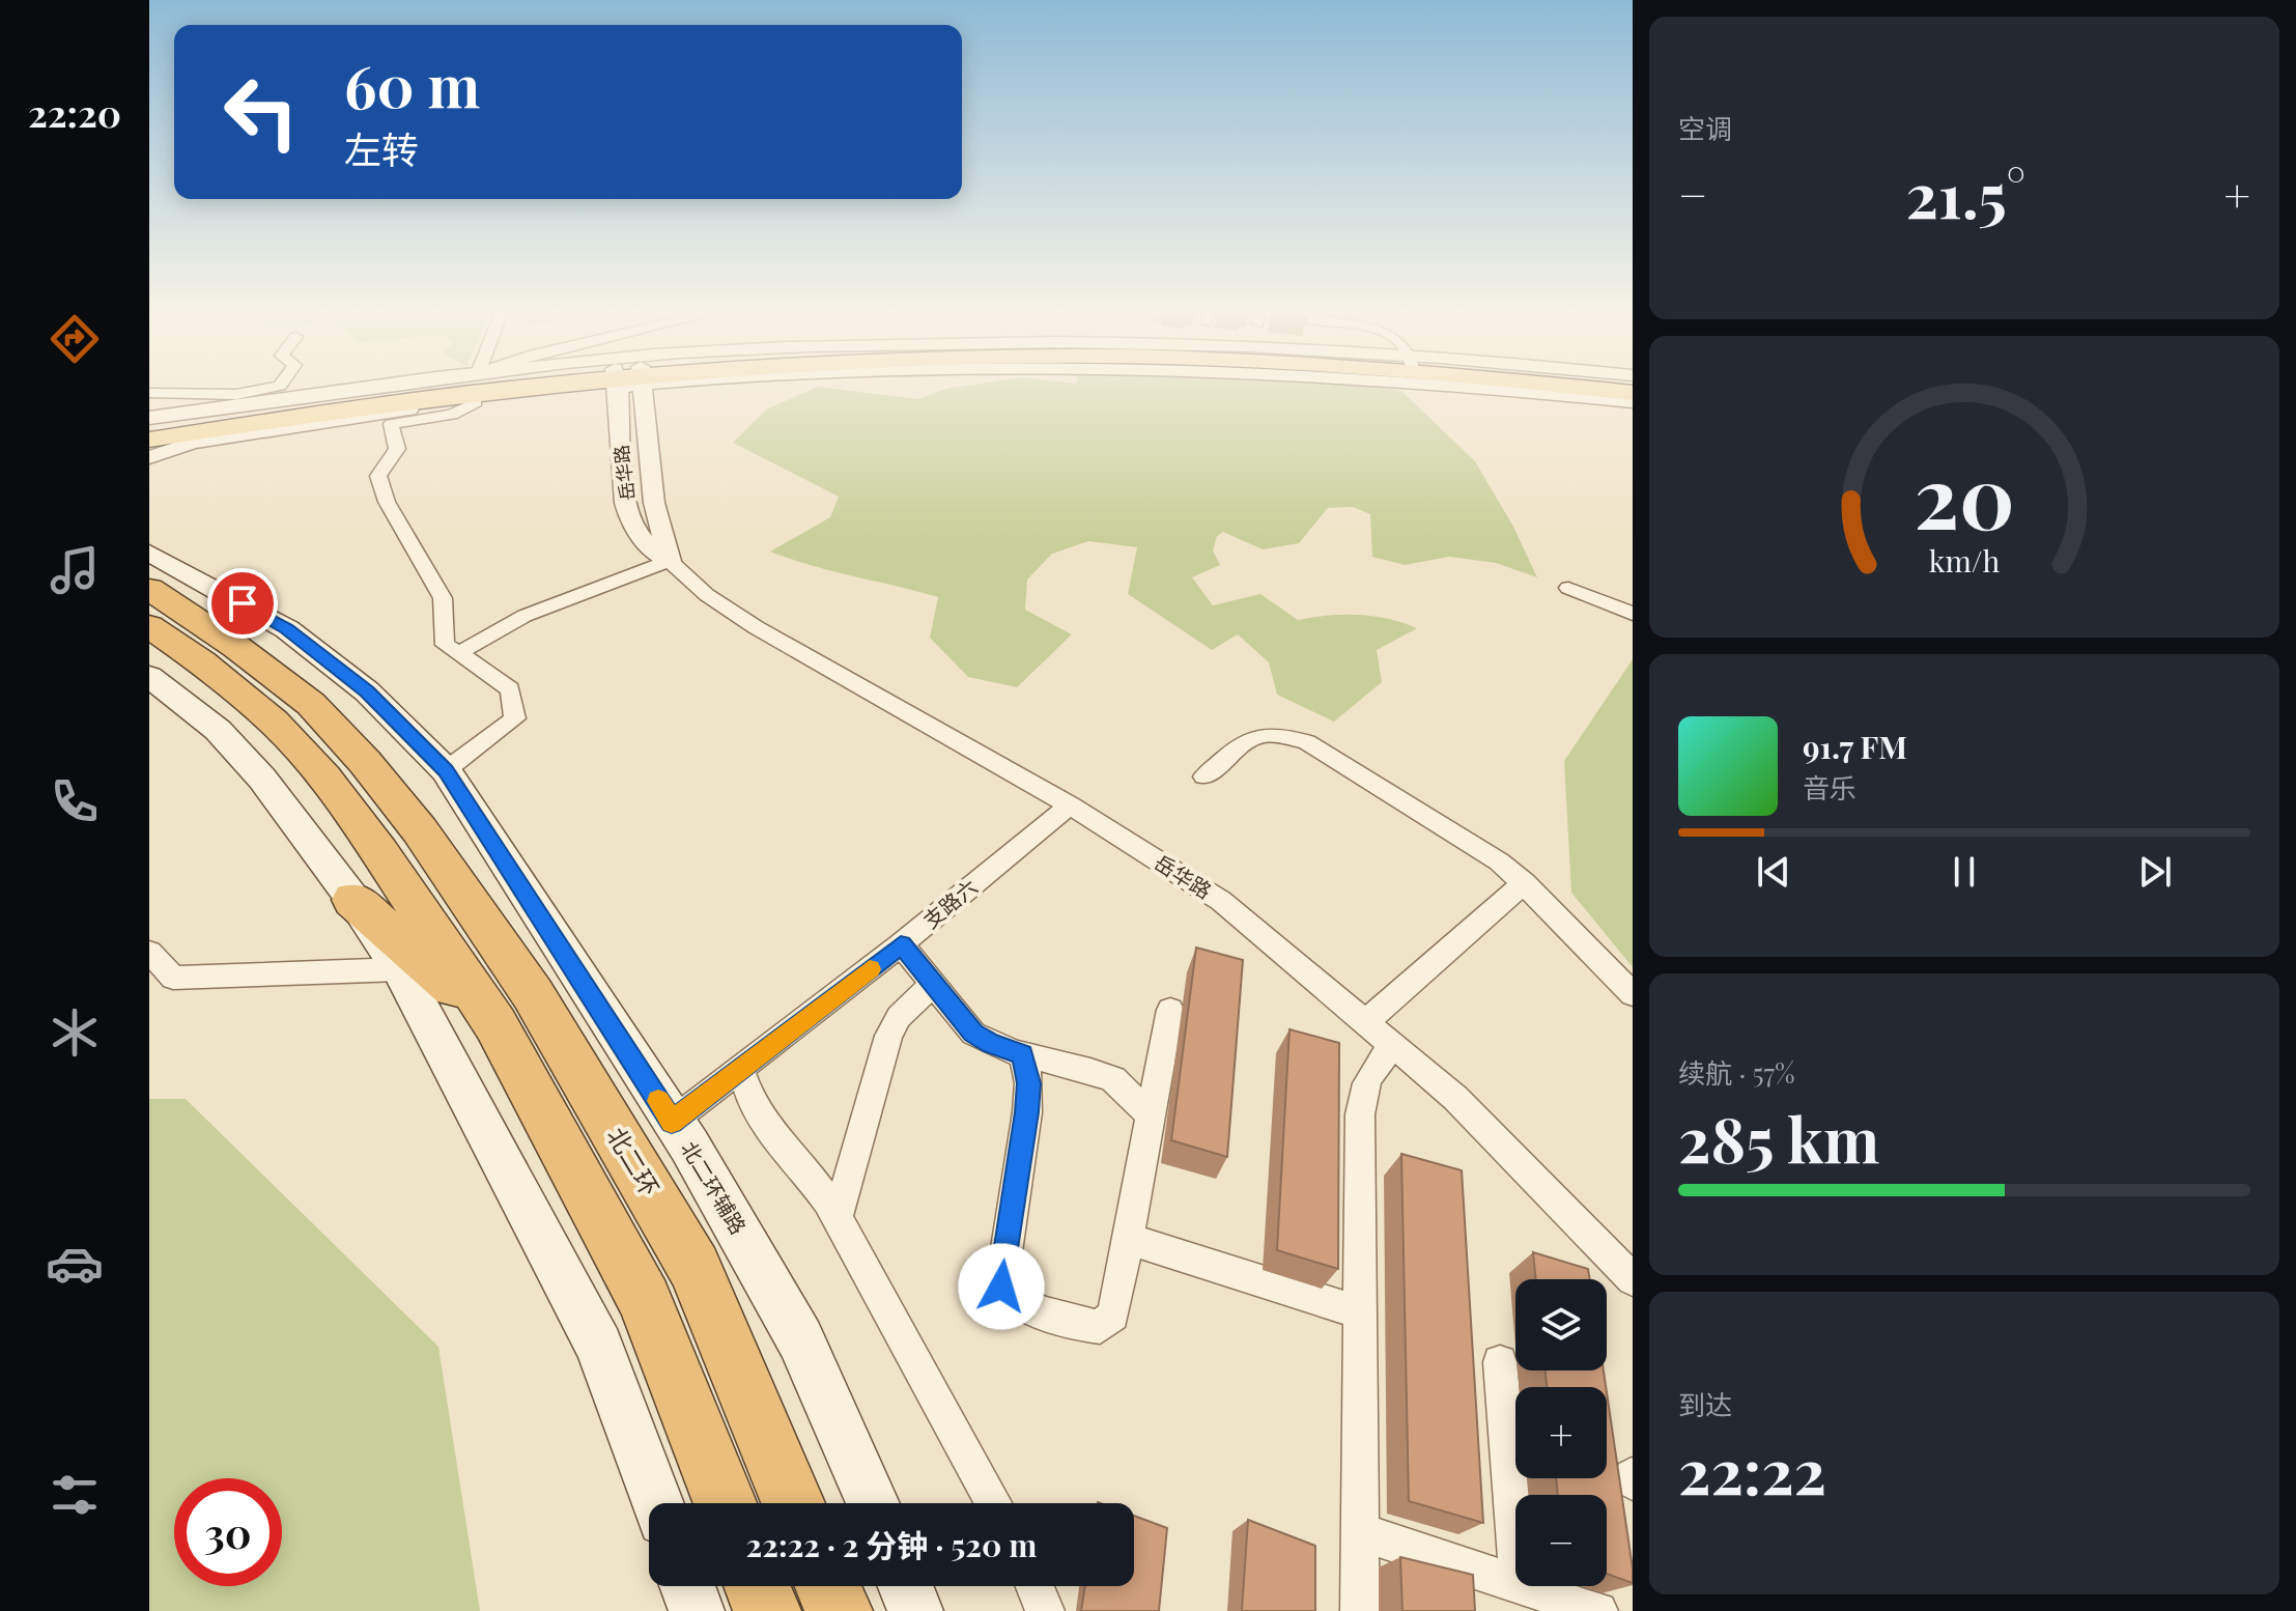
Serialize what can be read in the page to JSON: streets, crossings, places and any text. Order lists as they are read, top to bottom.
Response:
{
  "streets": {
    "highway": ["北二环"],
    "main road": ["北二环辅路"],
    "street": ["岳华路", "支路六"]
  },
  "crossings": [
    ["岳华路", "支路六"],
    ["支路六", "北二环辅路"]
  ],
  "page": {
    "tabs": "22:20",
    "tile": [
      "空调",
      ["续航 · 57%", "285 km"],
      ["到达", "22:22"]
    ],
    "turn": ["60 m", "左转"],
    "heat": ["−", "21.5°", "+"],
    "song": ["91.7 FM", "音乐"],
    "map_buttons": ["+", "−"],
    "limit": "30",
    "trip": "22:22 · 2 分钟 · 520 m",
    "gauge": ["20", "km/h"]
  }
}
